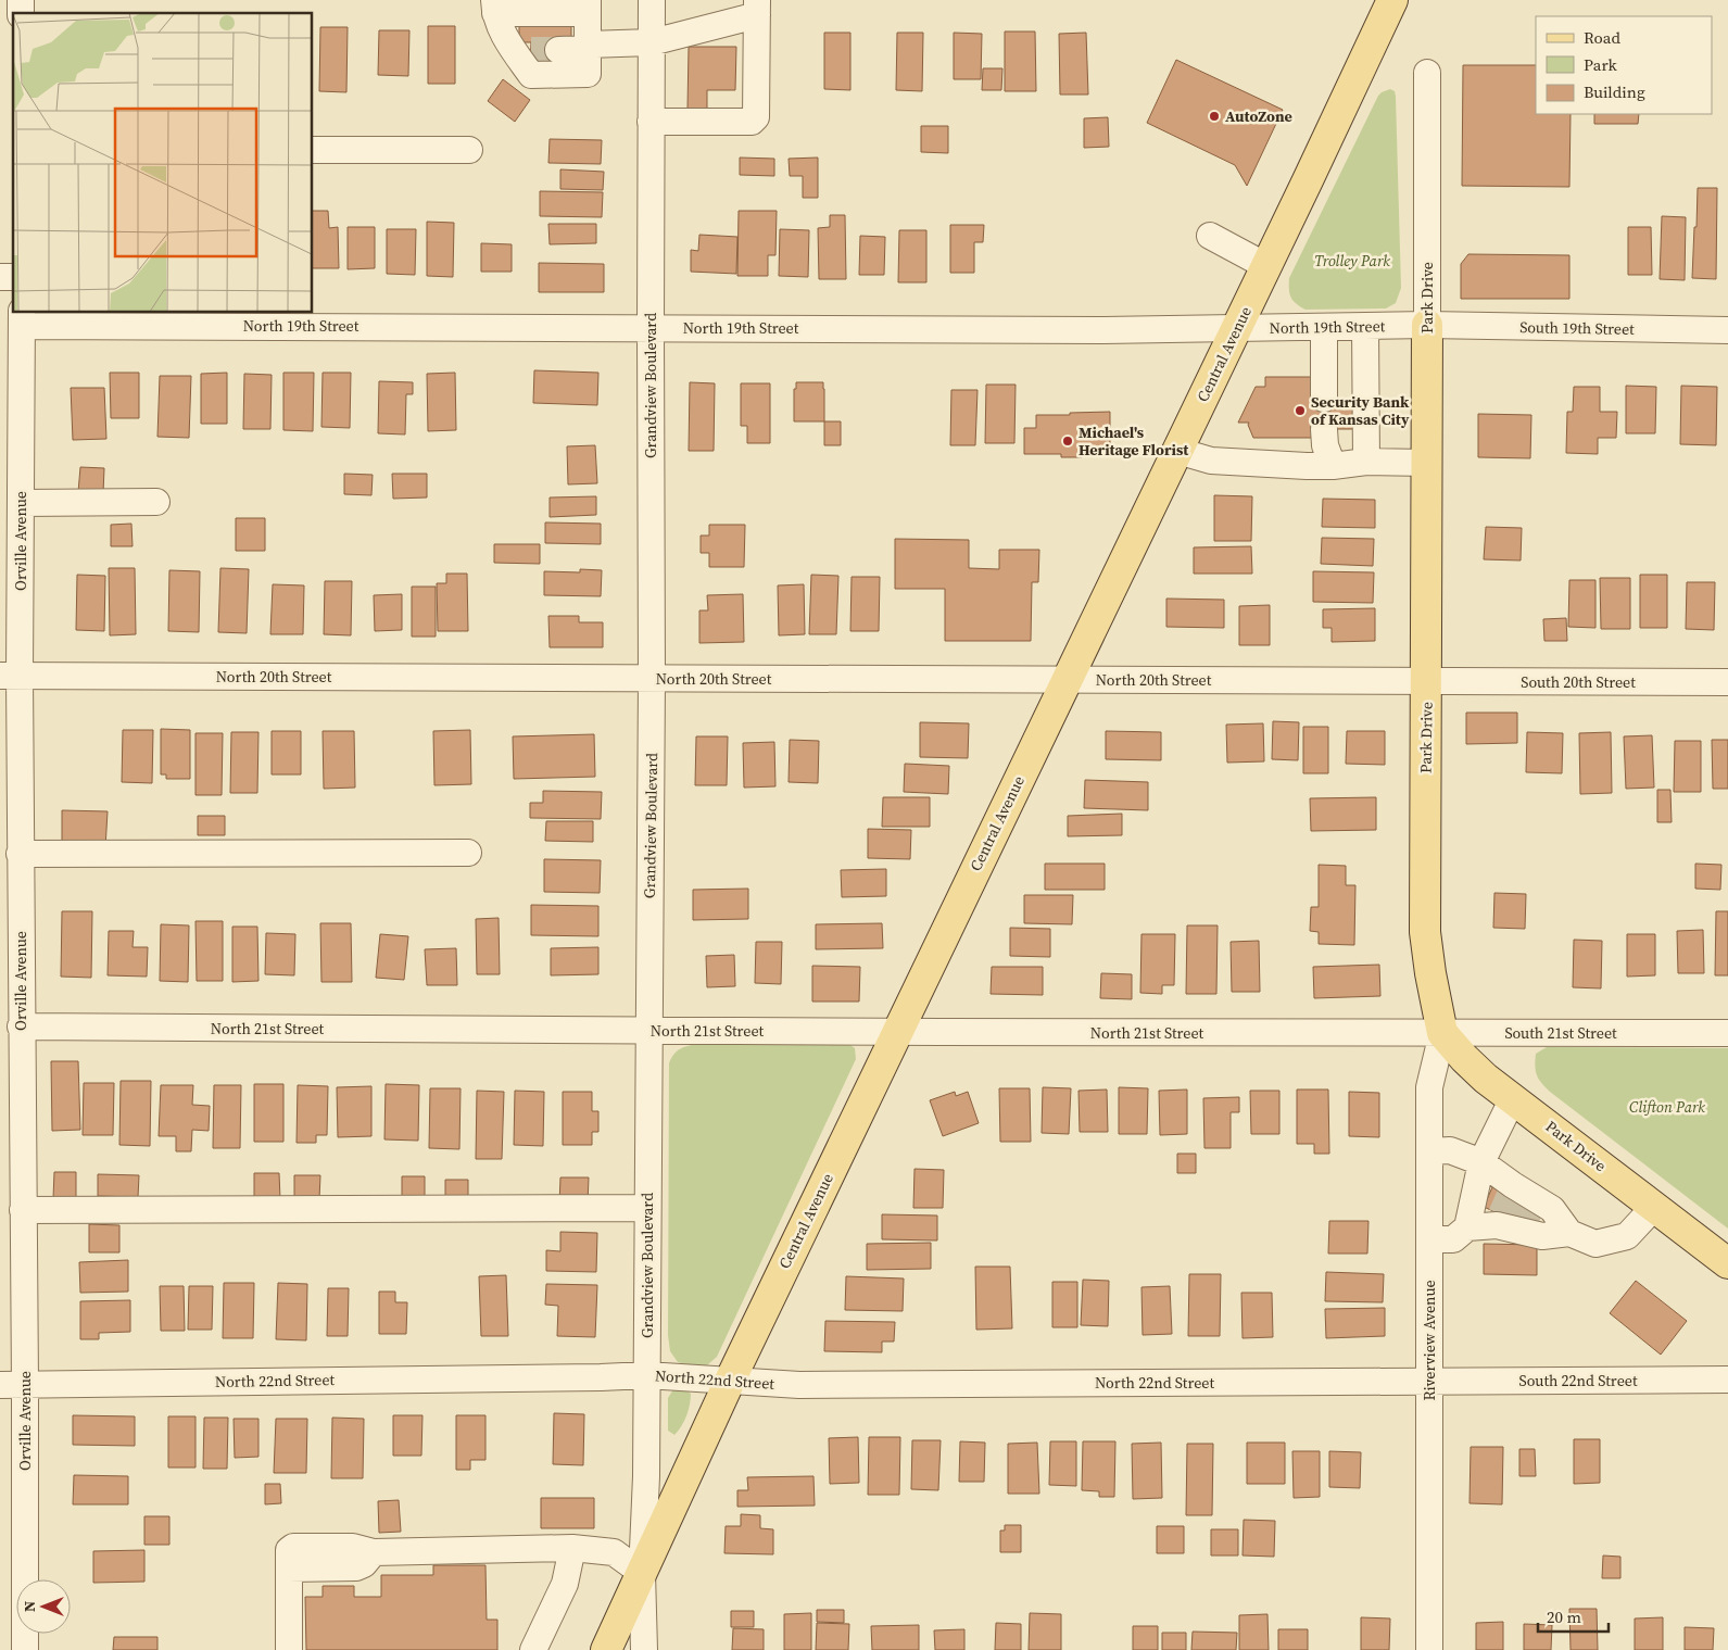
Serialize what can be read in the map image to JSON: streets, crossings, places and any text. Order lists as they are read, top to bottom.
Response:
{
  "streets": {
    "main road": ["Park Drive", "Central Avenue"],
    "street": [
      "North 19th Street",
      "South 19th Street",
      "Grandview Boulevard",
      "Orville Avenue",
      "North 20th Street",
      "South 20th Street",
      "North 21st Street",
      "South 21st Street",
      "Riverview Avenue",
      "North 22nd Street",
      "South 22nd Street"
    ]
  },
  "crossings": [
    ["Park Drive", "North 19th Street"],
    ["Park Drive", "South 19th Street"],
    ["Park Drive", "North 20th Street"],
    ["Park Drive", "South 20th Street"],
    ["Park Drive", "South 21st Street"],
    ["Park Drive", "Riverview Avenue"],
    ["North 19th Street", "South 19th Street"],
    ["North 19th Street", "Central Avenue"],
    ["North 19th Street", "Grandview Boulevard"],
    ["North 19th Street", "Orville Avenue"],
    ["Central Avenue", "Grandview Boulevard"],
    ["Central Avenue", "North 20th Street"],
    ["Central Avenue", "North 21st Street"],
    ["Central Avenue", "North 22nd Street"],
    ["Grandview Boulevard", "North 20th Street"],
    ["Grandview Boulevard", "North 21st Street"],
    ["Grandview Boulevard", "North 22nd Street"],
    ["Orville Avenue", "North 20th Street"],
    ["Orville Avenue", "North 21st Street"],
    ["Orville Avenue", "North 22nd Street"],
    ["North 20th Street", "South 20th Street"],
    ["North 21st Street", "South 21st Street"],
    ["South 21st Street", "Riverview Avenue"],
    ["Riverview Avenue", "North 22nd Street"],
    ["Riverview Avenue", "South 22nd Street"],
    ["North 22nd Street", "South 22nd Street"]
  ],
  "parks": ["Trolley Park", "Clifton Park"],
  "places": ["AutoZone", "Security Bank of Kansas City", "Michael's Heritage Florist"],
  "legend": ["Road", "Park", "Building"],
  "scale_bar": "20 m",
  "north": "left"
}
